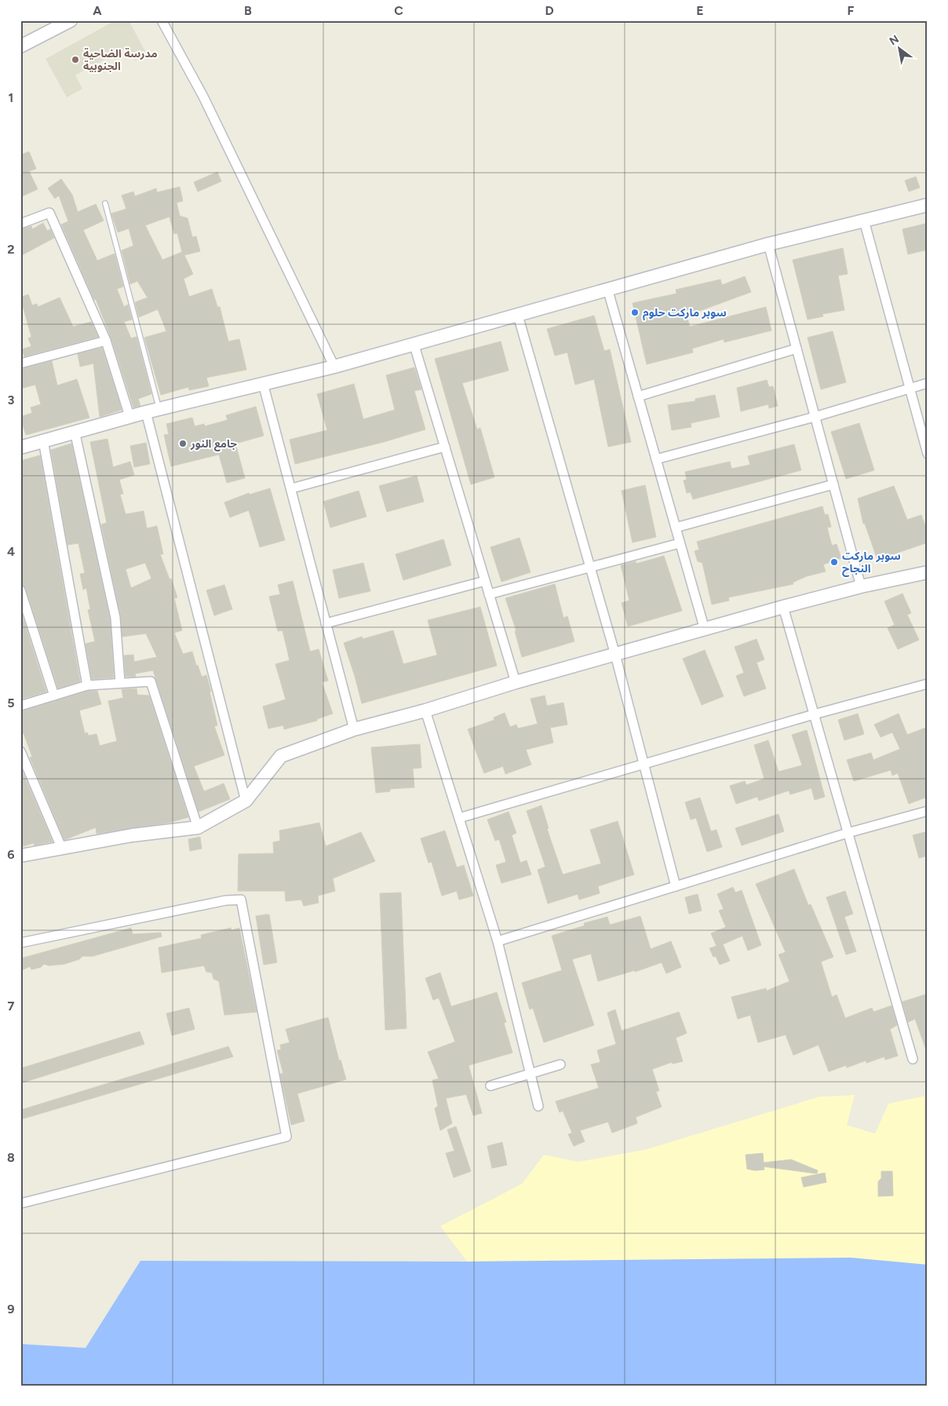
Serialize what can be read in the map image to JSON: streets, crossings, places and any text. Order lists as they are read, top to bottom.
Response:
{
  "places": [
    "مدرسة الضاحية الجنوبية",
    "سوبر ماركت حلوم",
    "جامع النور",
    "سوبر ماركت النجاح"
  ],
  "north": "top left",
  "grid": {
    "columns": [
      "A",
      "B",
      "C",
      "D",
      "E",
      "F"
    ],
    "rows": [
      "1",
      "2",
      "3",
      "4",
      "5",
      "6",
      "7",
      "8",
      "9"
    ]
  }
}
